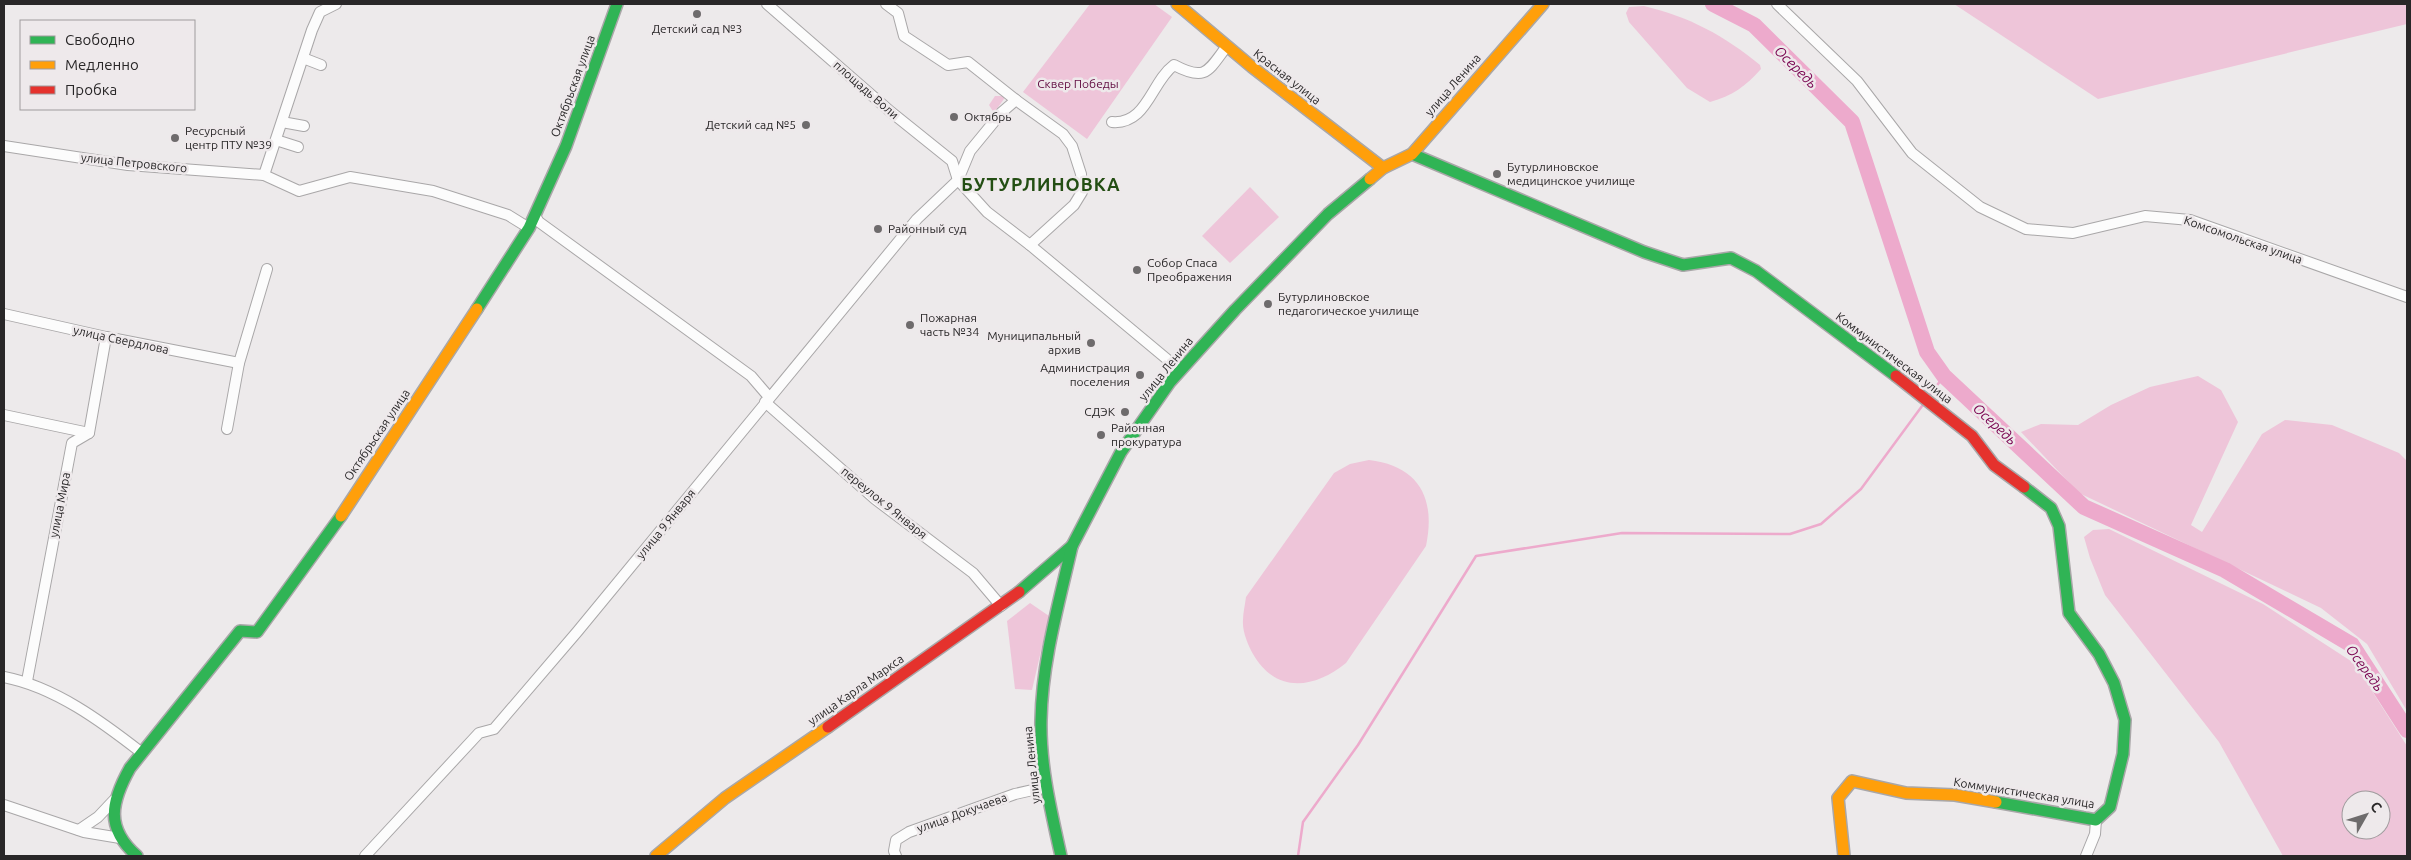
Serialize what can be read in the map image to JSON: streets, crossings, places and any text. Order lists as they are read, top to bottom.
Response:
{
  "streets": {
    "main road": [
      "Красная улица",
      "улица Ленина",
      "Октябрьская улица",
      "Коммунистическая улица",
      "улица Карла Маркса"
    ],
    "street": [
      "площадь Воли",
      "улица Петровского",
      "Комсомольская улица",
      "улица Свердлова",
      "переулок 9 Января",
      "улица Мира",
      "улица 9 Января",
      "улица Докучаева"
    ]
  },
  "crossings": [
    ["Красная улица", "улица Ленина"],
    ["улица Ленина", "площадь Воли"],
    ["улица Ленина", "Коммунистическая улица"],
    ["улица Ленина", "улица Карла Маркса"],
    ["улица Ленина", "улица Докучаева"],
    ["Октябрьская улица", "улица Петровского"],
    ["Октябрьская улица", "переулок 9 Января"],
    ["площадь Воли", "улица 9 Января"],
    ["переулок 9 Января", "улица 9 Января"],
    ["переулок 9 Января", "улица Карла Маркса"]
  ],
  "districts": ["БУТУРЛИНОВКА"],
  "water": ["Осередь"],
  "parks": ["Сквер Победы"],
  "places": [
    "Детский сад №3",
    "Октябрь",
    "Детский сад №5",
    "Ресурсный центр ПТУ №39",
    "Бутурлиновское медицинское училище",
    "Районный суд",
    "Собор Спаса Преображения",
    "Бутурлиновское педагогическое училище",
    "Пожарная часть №34",
    "Муниципальный архив",
    "Администрация поселения",
    "СДЭК",
    "Районная прокуратура"
  ],
  "legend": ["Свободно", "Медленно", "Пробка"],
  "north": "top right"
}
